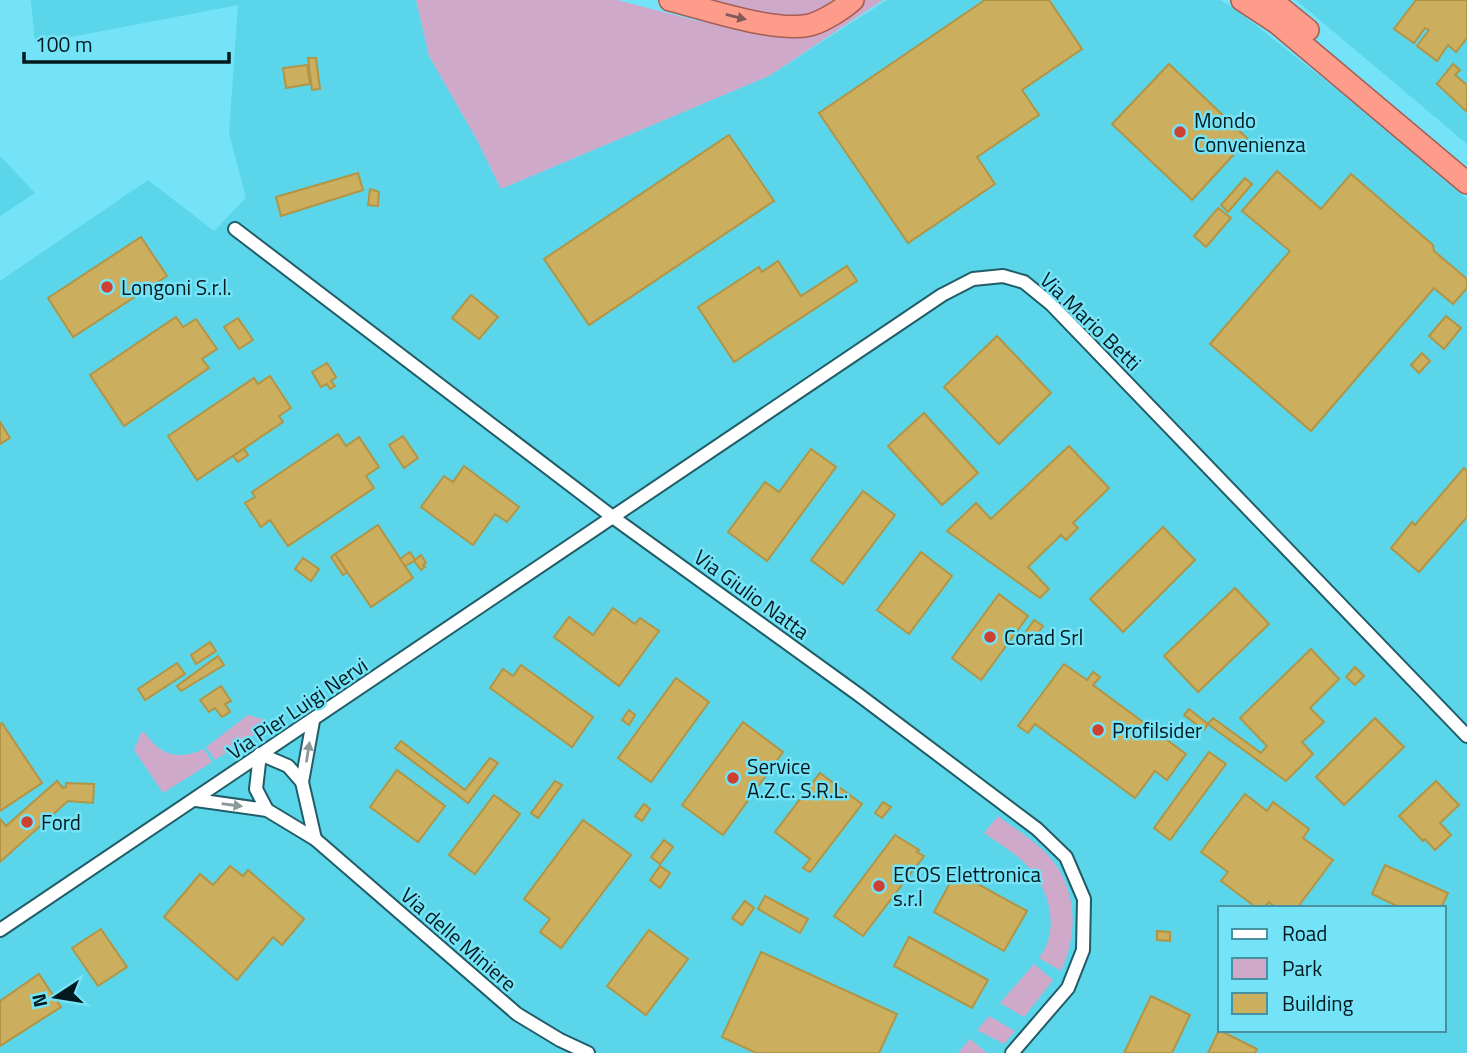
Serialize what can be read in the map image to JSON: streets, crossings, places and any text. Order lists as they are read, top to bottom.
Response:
{
  "streets": {
    "street": [
      "Via Mario Betti",
      "Via Giulio Natta",
      "Via Pier Luigi Nervi",
      "Via delle Miniere"
    ]
  },
  "crossings": [
    ["Via Mario Betti", "Via Giulio Natta"],
    ["Via Mario Betti", "Via Pier Luigi Nervi"],
    ["Via Giulio Natta", "Via Pier Luigi Nervi"],
    ["Via Pier Luigi Nervi", "Via delle Miniere"]
  ],
  "places": [
    "Mondo Convenienza",
    "Longoni S.r.l.",
    "Corad Srl",
    "Profilsider",
    "Service A.Z.C. S.R.L.",
    "Ford",
    "ECOS Elettronica s.r.l"
  ],
  "legend": ["Road", "Park", "Building"],
  "scale_bar": "100 m",
  "north": "left"
}
